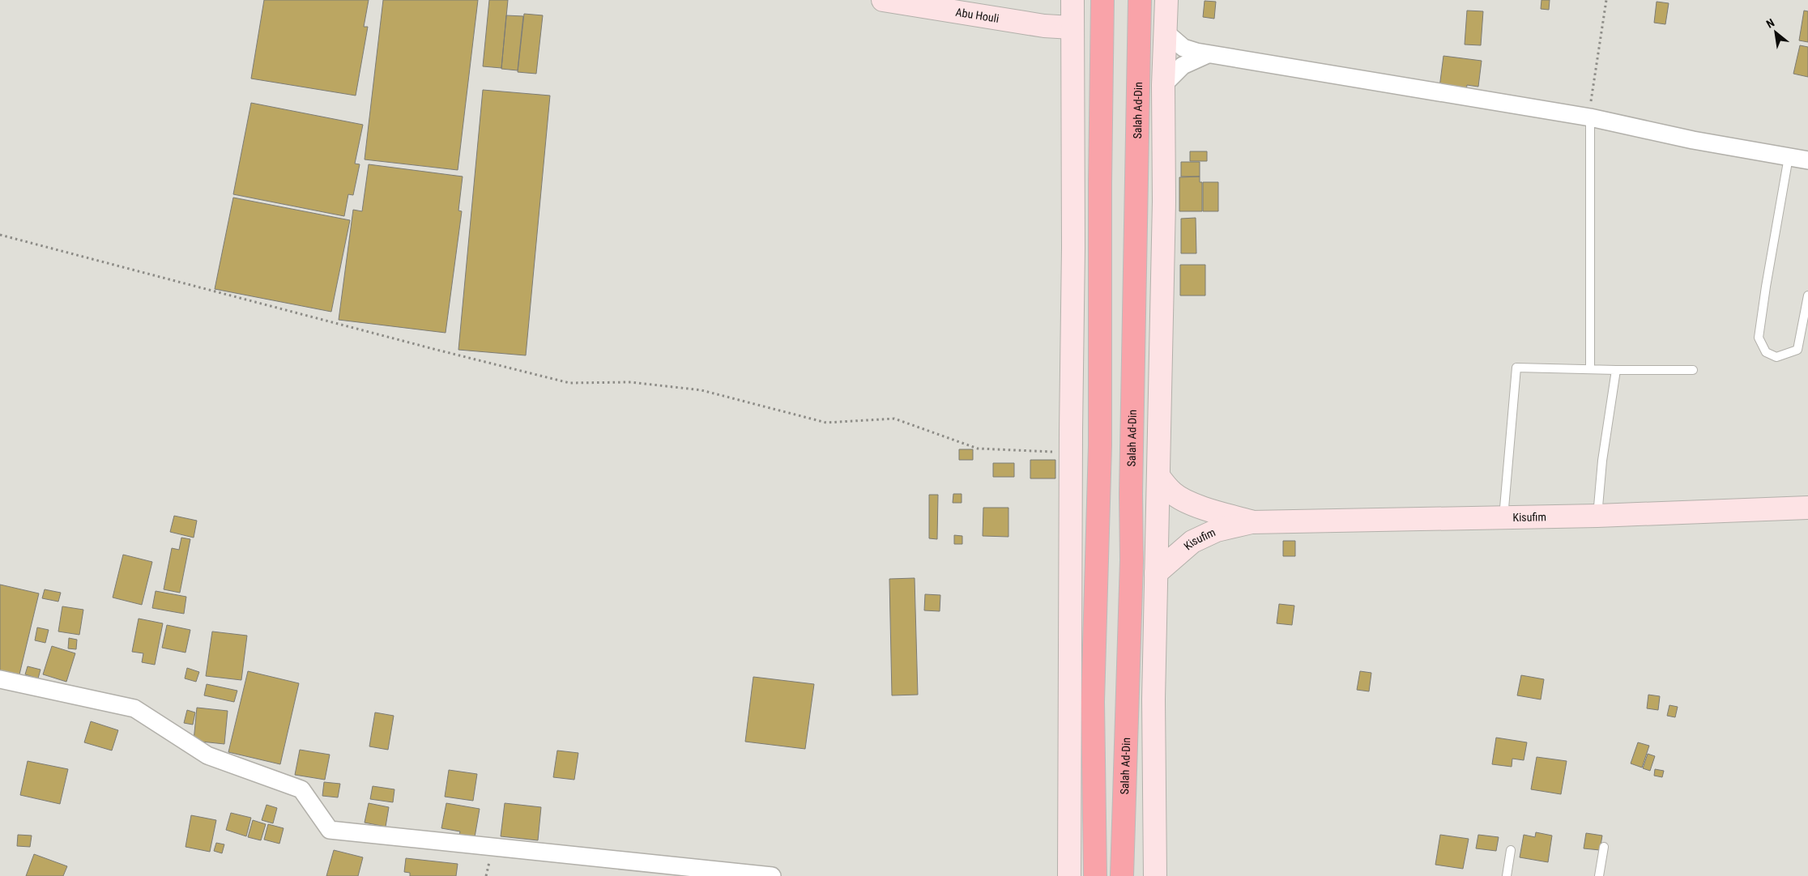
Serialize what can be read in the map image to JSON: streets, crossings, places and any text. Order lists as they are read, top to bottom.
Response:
{
  "streets": {
    "highway": ["Salah Ad-Din"],
    "main road": ["Abu Houli", "Kisufim"]
  },
  "north": "top left"
}
